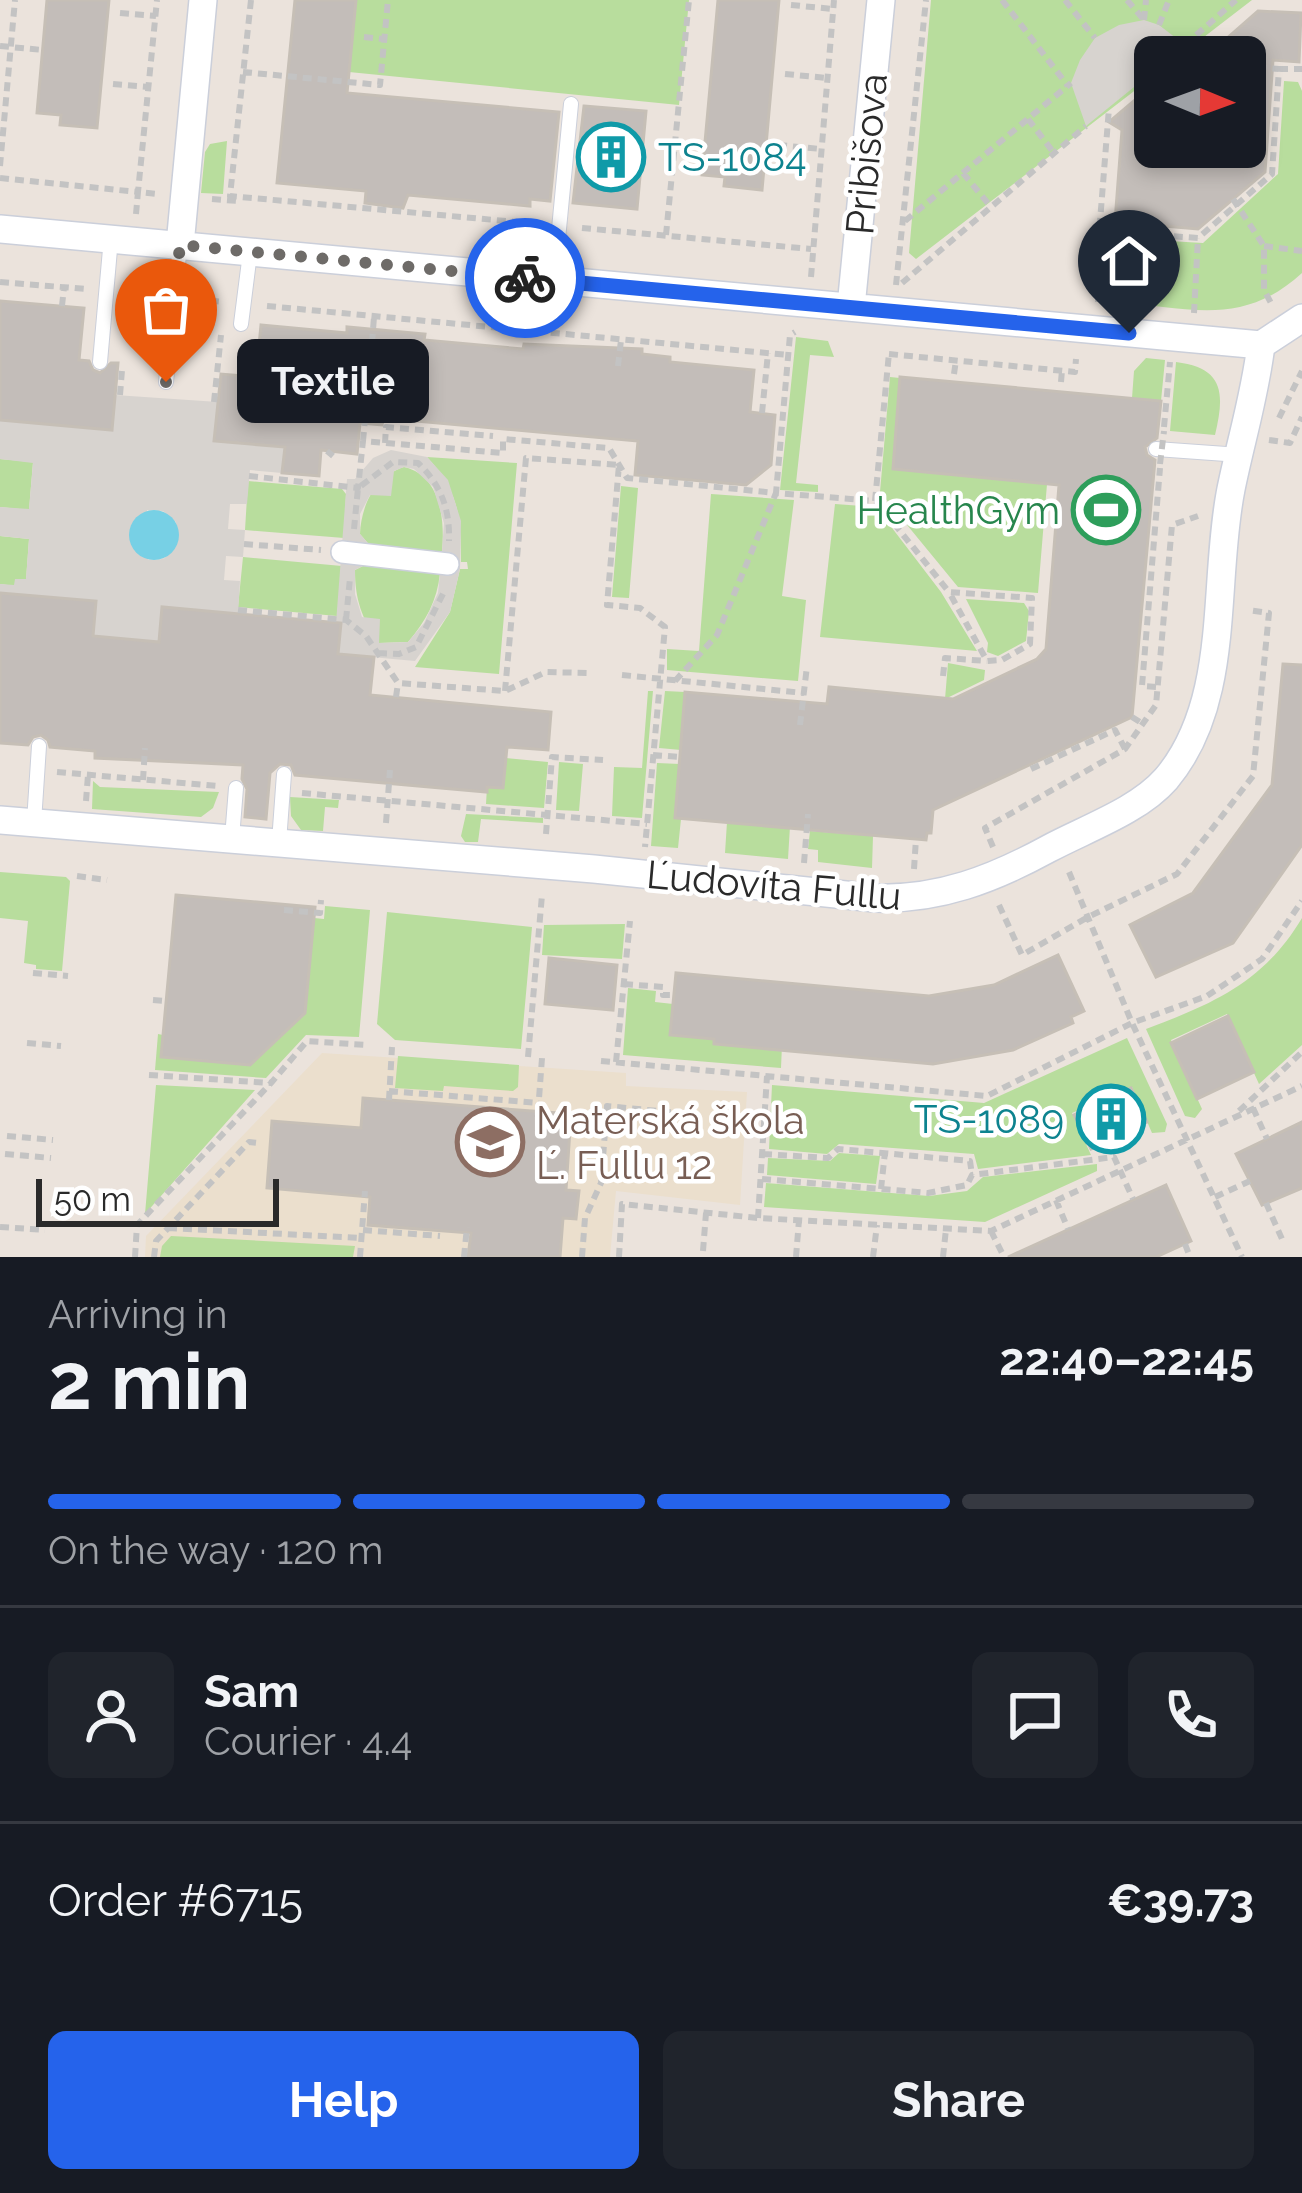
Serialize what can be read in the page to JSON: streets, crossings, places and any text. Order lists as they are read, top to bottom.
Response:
{
  "streets": {
    "street": ["Pribišova", "Ľudovíta Fullu"]
  },
  "places": {
    "building": ["TS-1084", "TS-1089"],
    "other": ["Textile"],
    "sports": ["HealthGym"],
    "school or university": ["Materská škola Ľ. Fullu 12"]
  },
  "scale_bar": "50 m",
  "north": "right",
  "page": {
    "bubble": "Textile",
    "scale": "50 m",
    "heading": ["2 min", "Arriving in", "22:40–22:45"],
    "panel": [
      "Sam",
      "Courier · 4.4",
      "Order #6715",
      "€39.73"
    ],
    "bar": "On the way · 120 m",
    "buttons": ["Help", "Share"]
  }
}
